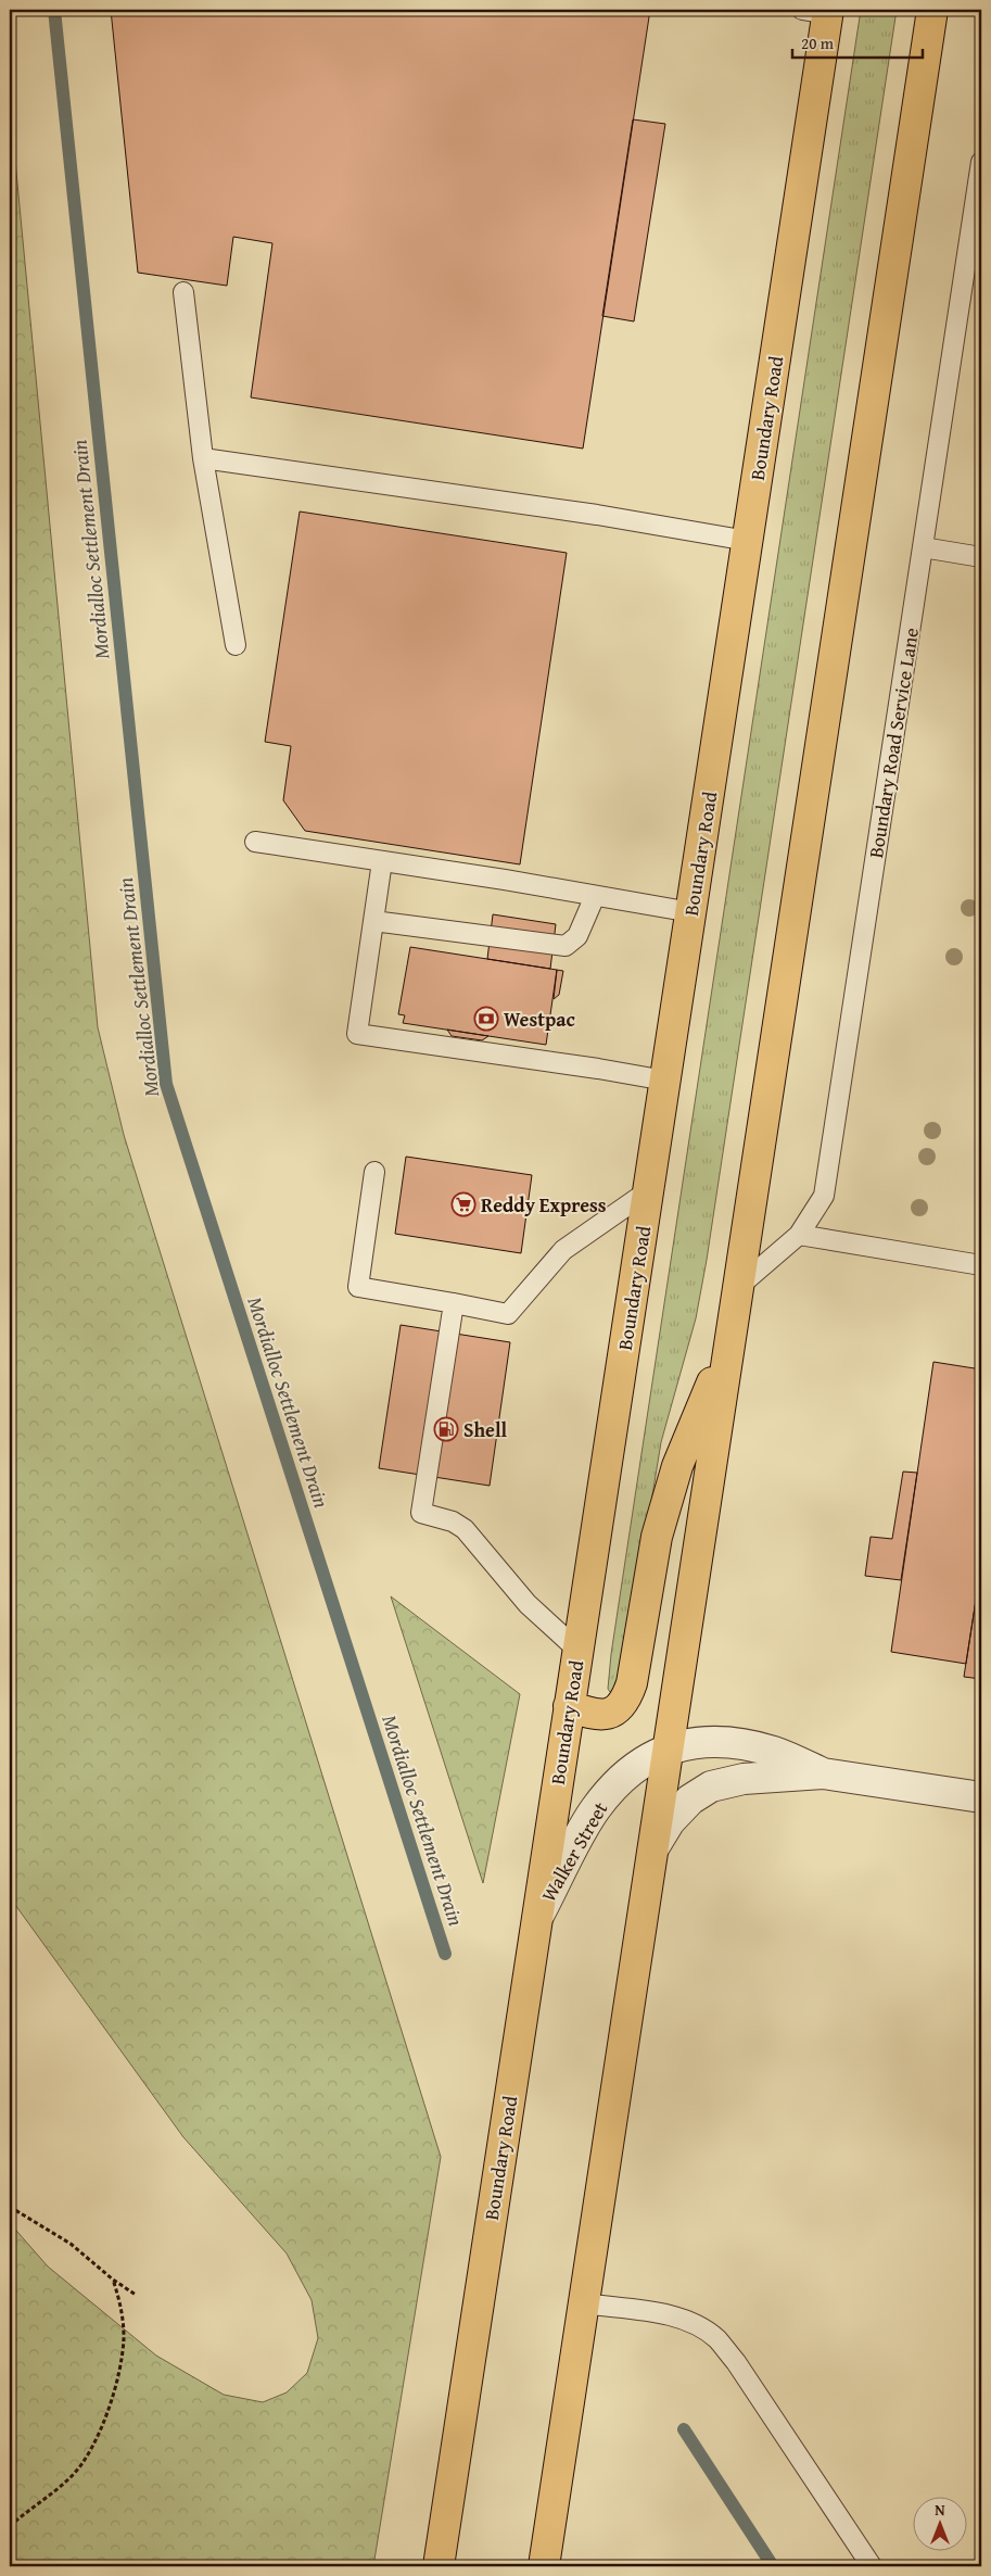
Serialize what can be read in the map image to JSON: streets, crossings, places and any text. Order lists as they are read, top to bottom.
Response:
{
  "streets": {
    "main road": ["Boundary Road"],
    "street": ["Walker Street"],
    "lane": ["Boundary Road Service Lane"]
  },
  "crossings": [
    ["Boundary Road", "Walker Street"]
  ],
  "water": ["Mordialloc Settlement Drain"],
  "places": {
    "bank": ["Westpac"],
    "supermarket": ["Reddy Express"],
    "fuel station": ["Shell"]
  },
  "scale_bar": "20 m",
  "north": "top"
}
